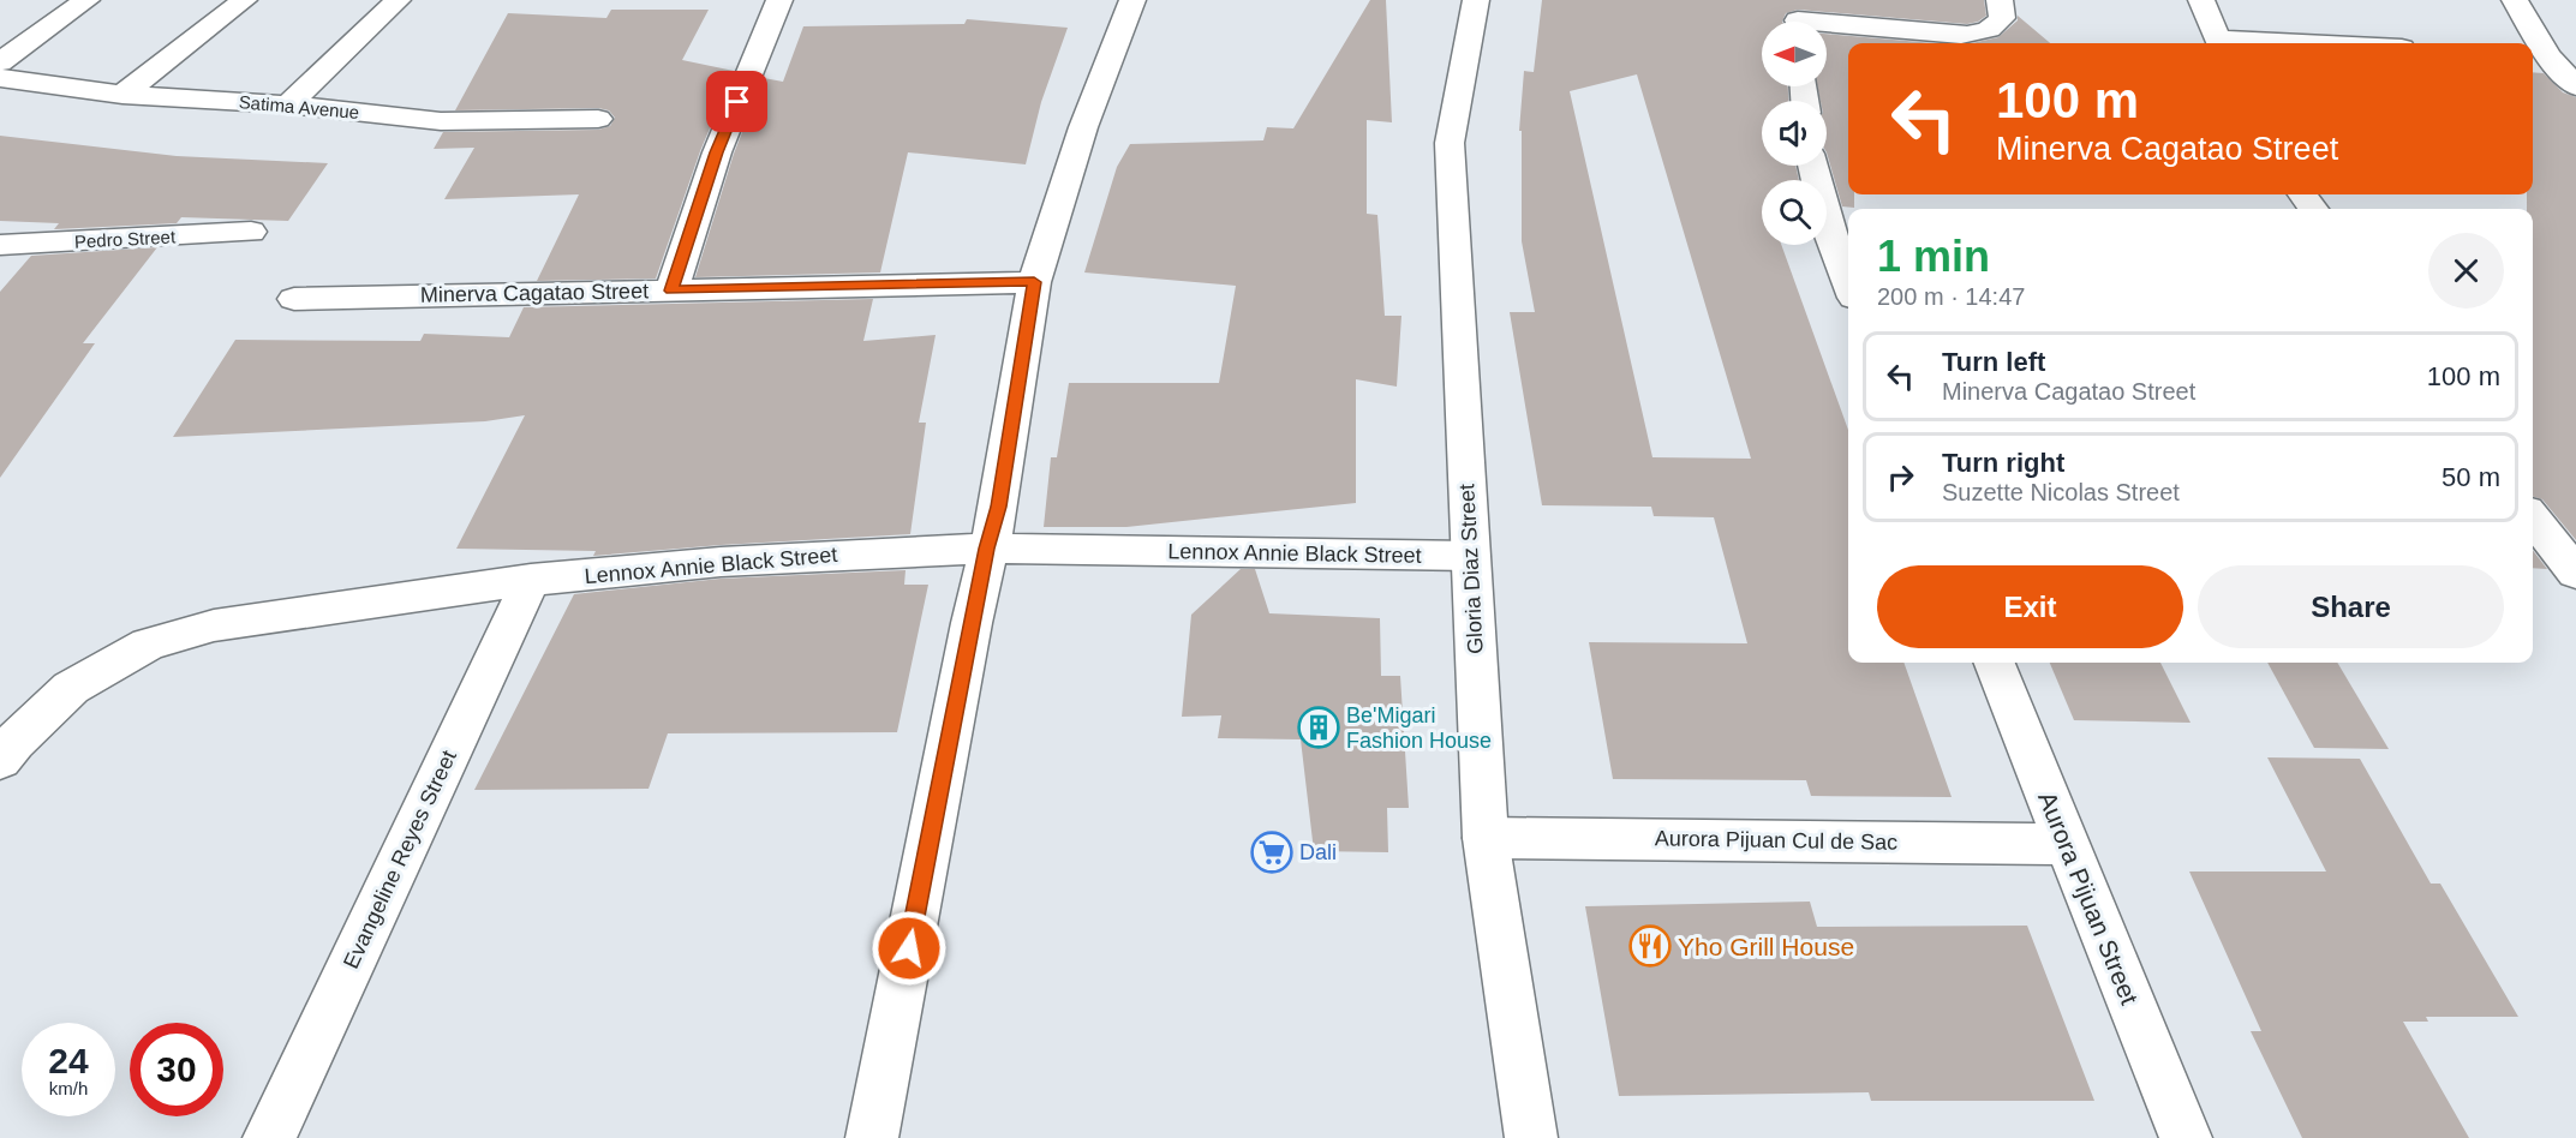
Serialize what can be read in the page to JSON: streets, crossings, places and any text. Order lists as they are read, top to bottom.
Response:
{
  "streets": {
    "street": [
      "Satima Avenue",
      "Pedro Street",
      "Minerva Cagatao Street",
      "Lennox Annie Black Street",
      "Gloria Diaz Street",
      "Aurora Pijuan Cul de Sac",
      "Evangeline Reyes Street",
      "Aurora Pijuan Street"
    ]
  },
  "crossings": [
    ["Lennox Annie Black Street", "Gloria Diaz Street"],
    ["Lennox Annie Black Street", "Evangeline Reyes Street"],
    ["Gloria Diaz Street", "Aurora Pijuan Cul de Sac"],
    ["Aurora Pijuan Cul de Sac", "Aurora Pijuan Street"]
  ],
  "places": {
    "building": ["Be'Migari Fashion House"],
    "supermarket": ["Dali"],
    "restaurant": ["Yho Grill House"]
  },
  "north": "left",
  "page": {
    "turn": ["100 m", "Minerva Cagatao Street"],
    "heading": ["1 min", "200 m · 14:47"],
    "list": [
      {
        "name": "Turn left",
        "note": "Minerva Cagatao Street",
        "value": "100 m"
      },
      {
        "name": "Turn right",
        "note": "Suzette Nicolas Street",
        "value": "50 m"
      }
    ],
    "buttons": ["Exit", "Share"],
    "speed": "24 km/h",
    "limit": "30"
  }
}
